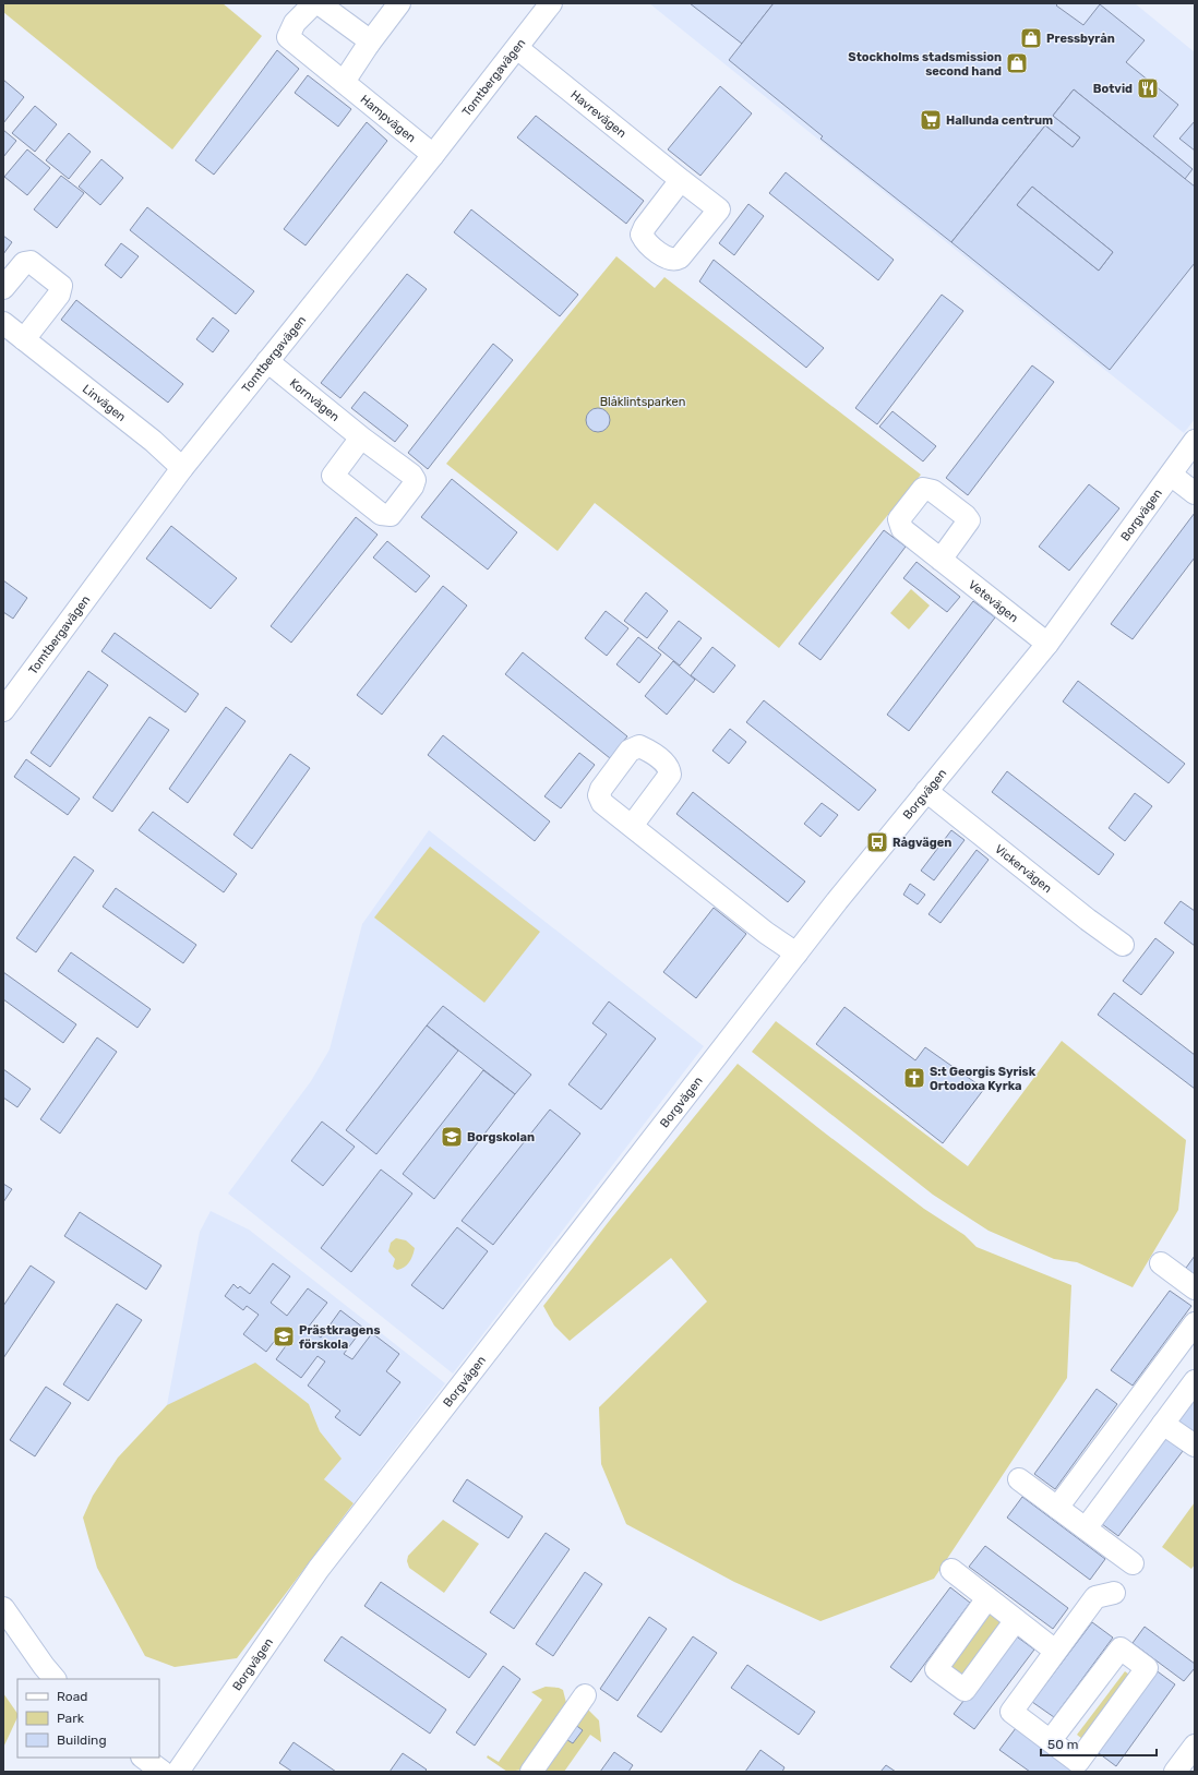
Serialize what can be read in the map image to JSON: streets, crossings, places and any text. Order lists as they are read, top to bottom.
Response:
{
  "streets": {
    "street": [
      "Tomtbergavägen",
      "Havrevägen",
      "Hampvägen",
      "Kornvägen",
      "Linvägen",
      "Borgvägen",
      "Vetevägen",
      "Vickervägen"
    ]
  },
  "crossings": [
    ["Tomtbergavägen", "Havrevägen"],
    ["Tomtbergavägen", "Hampvägen"],
    ["Tomtbergavägen", "Kornvägen"],
    ["Tomtbergavägen", "Linvägen"],
    ["Borgvägen", "Vetevägen"],
    ["Borgvägen", "Vickervägen"]
  ],
  "parks": ["Blåklintsparken"],
  "places": {
    "shop": ["Pressbyrån", "Stockholms stadsmission second hand"],
    "restaurant": ["Botvid"],
    "supermarket": ["Hallunda centrum"],
    "bus stop": ["Rågvägen"],
    "church": ["S:t Georgis Syrisk Ortodoxa Kyrka"],
    "school or university": ["Borgskolan", "Prästkragens förskola"]
  },
  "legend": ["Road", "Park", "Building"],
  "scale_bar": "50 m"
}
